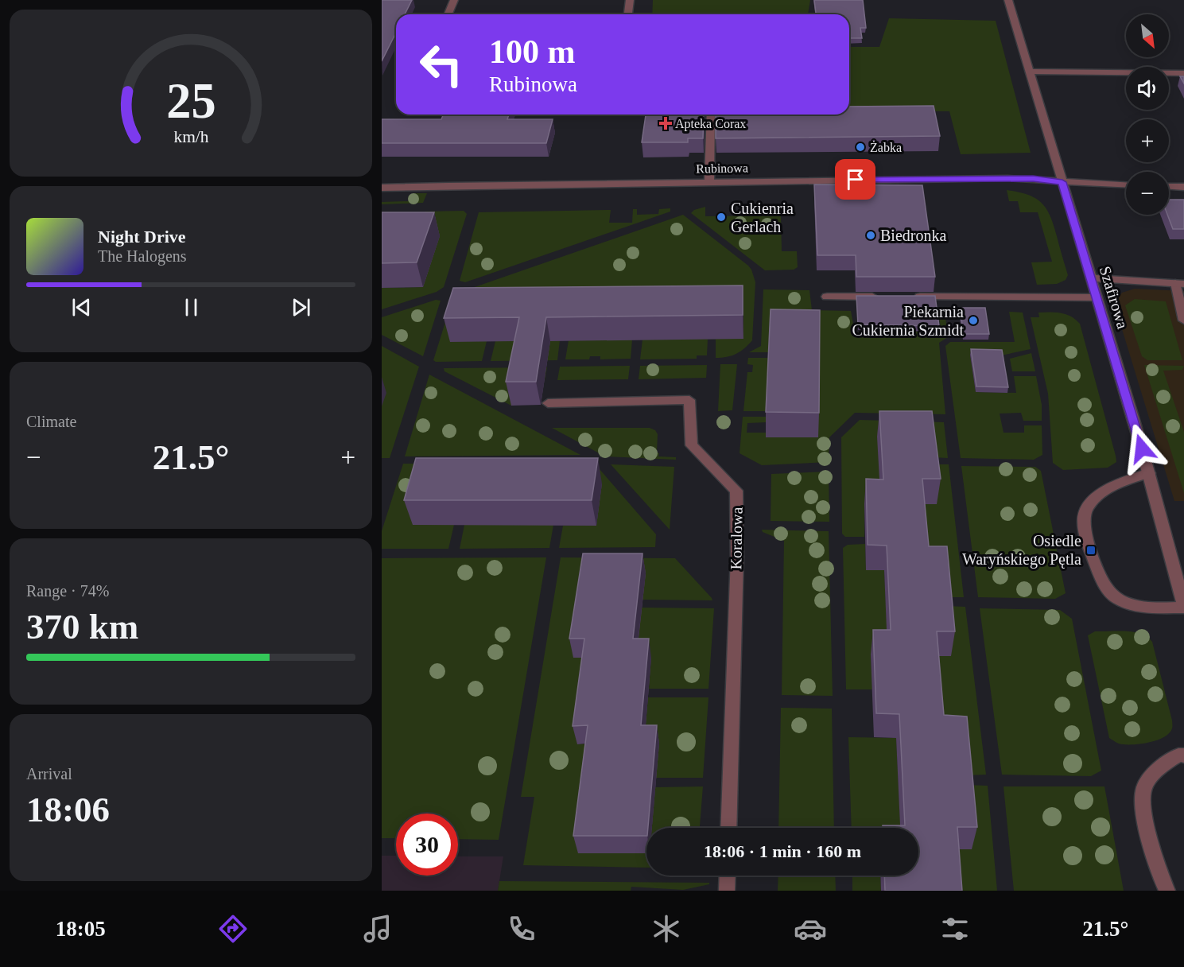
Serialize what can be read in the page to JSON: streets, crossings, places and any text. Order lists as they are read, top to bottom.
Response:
{
  "streets": {
    "street": ["Rubinowa", "Szafirowa", "Koralowa"]
  },
  "crossings": [
    ["Rubinowa", "Szafirowa"]
  ],
  "places": {
    "health": ["Apteka Corax"],
    "other": [
      "Żabka",
      "Cukienria Gerlach",
      "Biedronka",
      "Piekarnia Cukiernia Szmidt"
    ],
    "transit": ["Osiedle Waryńskiego Pętla"]
  },
  "north": "bottom right",
  "page": {
    "map_buttons": ["+", "−"],
    "turn": ["100 m", "Rubinowa"],
    "song": ["Night Drive", "The Halogens"],
    "tile": [
      "Climate",
      ["Range · 74%", "370 km"],
      ["Arrival", "18:06"]
    ],
    "heat": ["−", "21.5°", "+"],
    "limit": "30",
    "trip": "18:06 · 1 min · 160 m",
    "tabs": ["18:05", "21.5°"],
    "gauge": ["25", "km/h"]
  }
}
